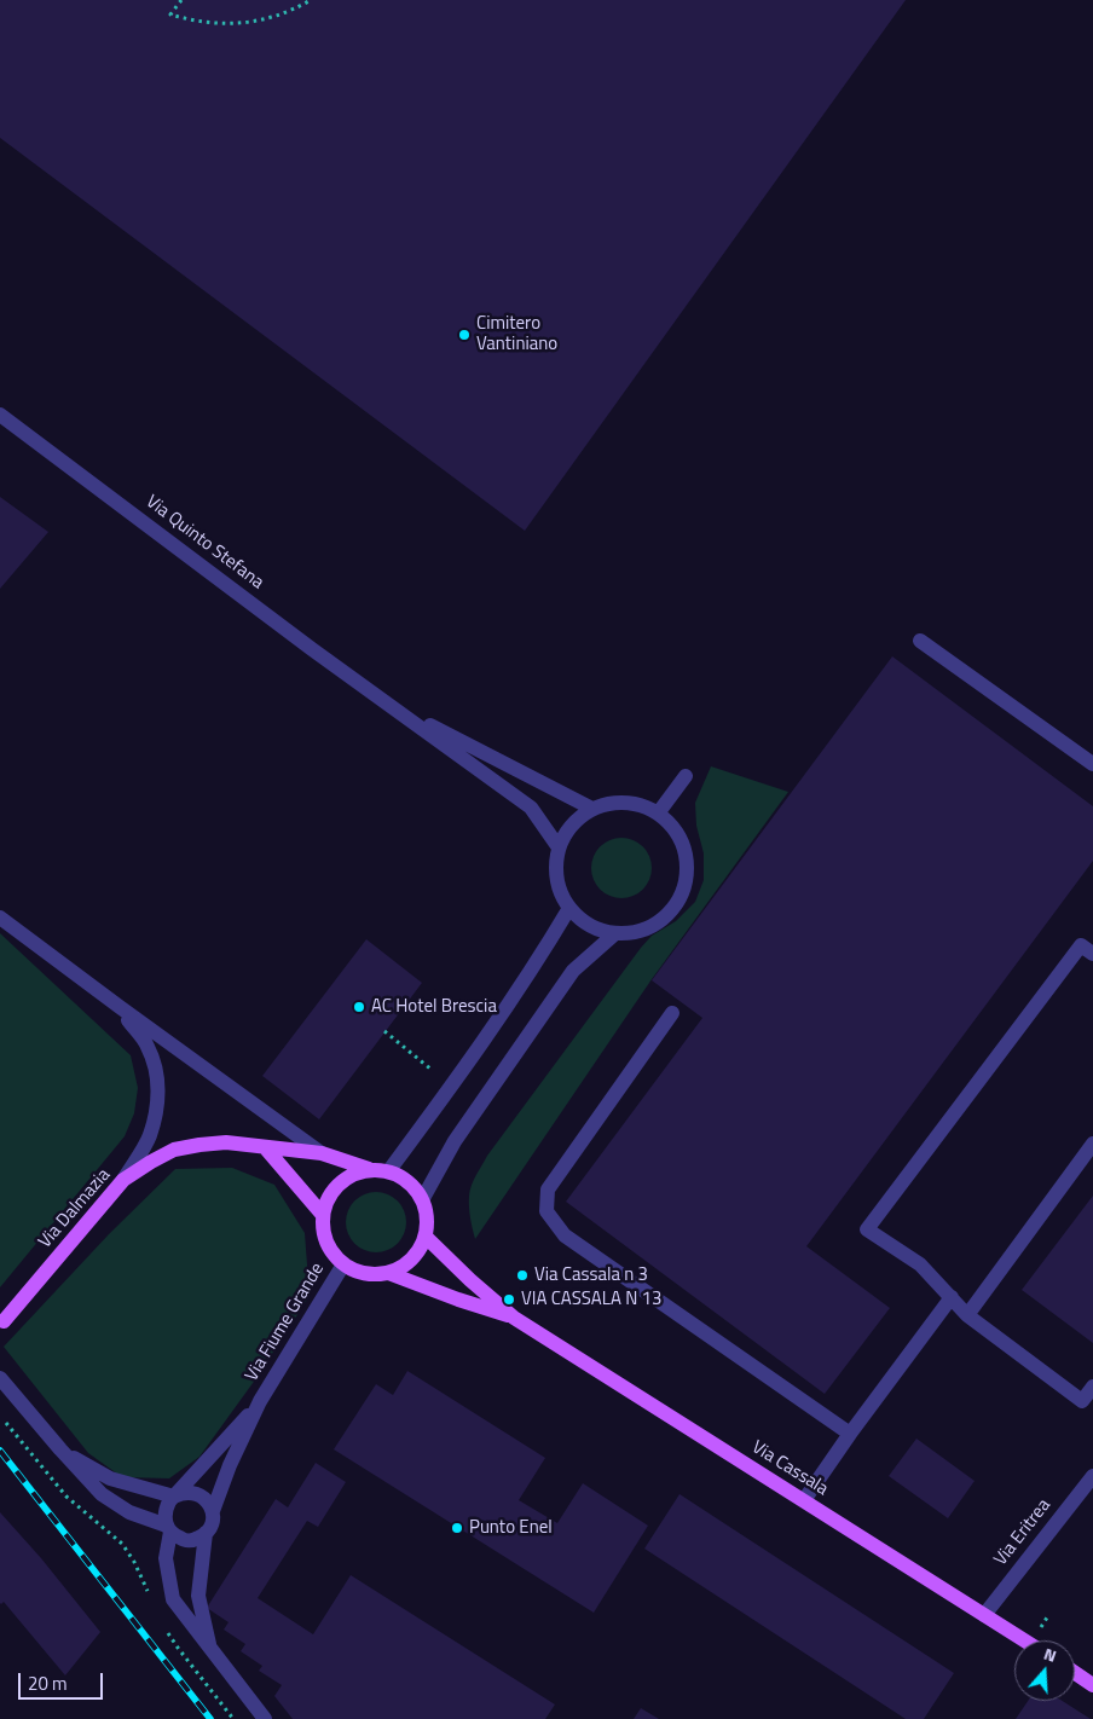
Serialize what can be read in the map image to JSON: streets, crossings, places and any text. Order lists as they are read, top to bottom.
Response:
{
  "streets": {
    "main road": ["Via Dalmazia", "Via Cassala"],
    "street": ["Via Quinto Stefana", "Via Fiume Grande", "Via Eritrea"]
  },
  "crossings": [
    ["Via Dalmazia", "Via Fiume Grande"],
    ["Via Dalmazia", "Via Cassala"],
    ["Via Fiume Grande", "Via Cassala"],
    ["Via Cassala", "Via Eritrea"]
  ],
  "places": [
    "Cimitero Vantiniano",
    "AC Hotel Brescia",
    "Via Cassala n 3",
    "VIA CASSALA N 13",
    "Punto Enel"
  ],
  "scale_bar": "20 m",
  "north": "top"
}
